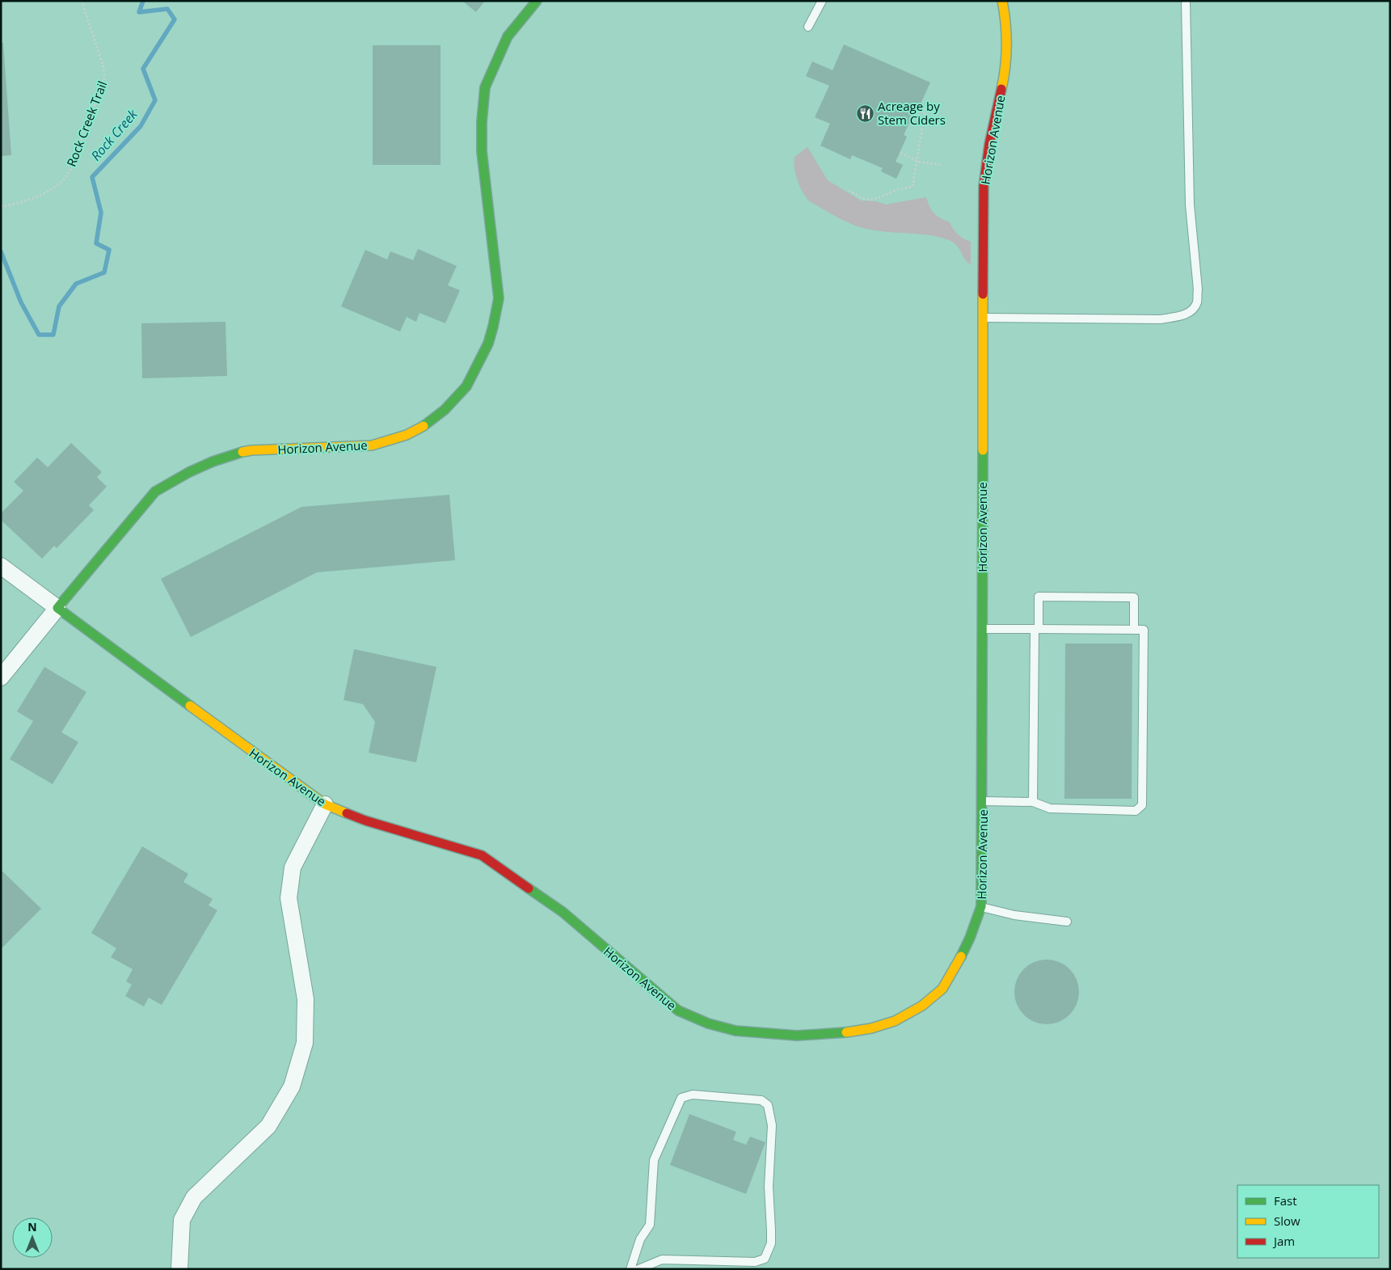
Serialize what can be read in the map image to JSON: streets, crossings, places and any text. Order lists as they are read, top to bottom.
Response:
{
  "streets": {
    "street": ["Horizon Avenue"],
    "path": ["Rock Creek Trail"]
  },
  "water": ["Rock Creek"],
  "places": {
    "restaurant": ["Acreage by Stem Ciders"]
  },
  "legend": ["Fast", "Slow", "Jam"],
  "north": "top"
}
